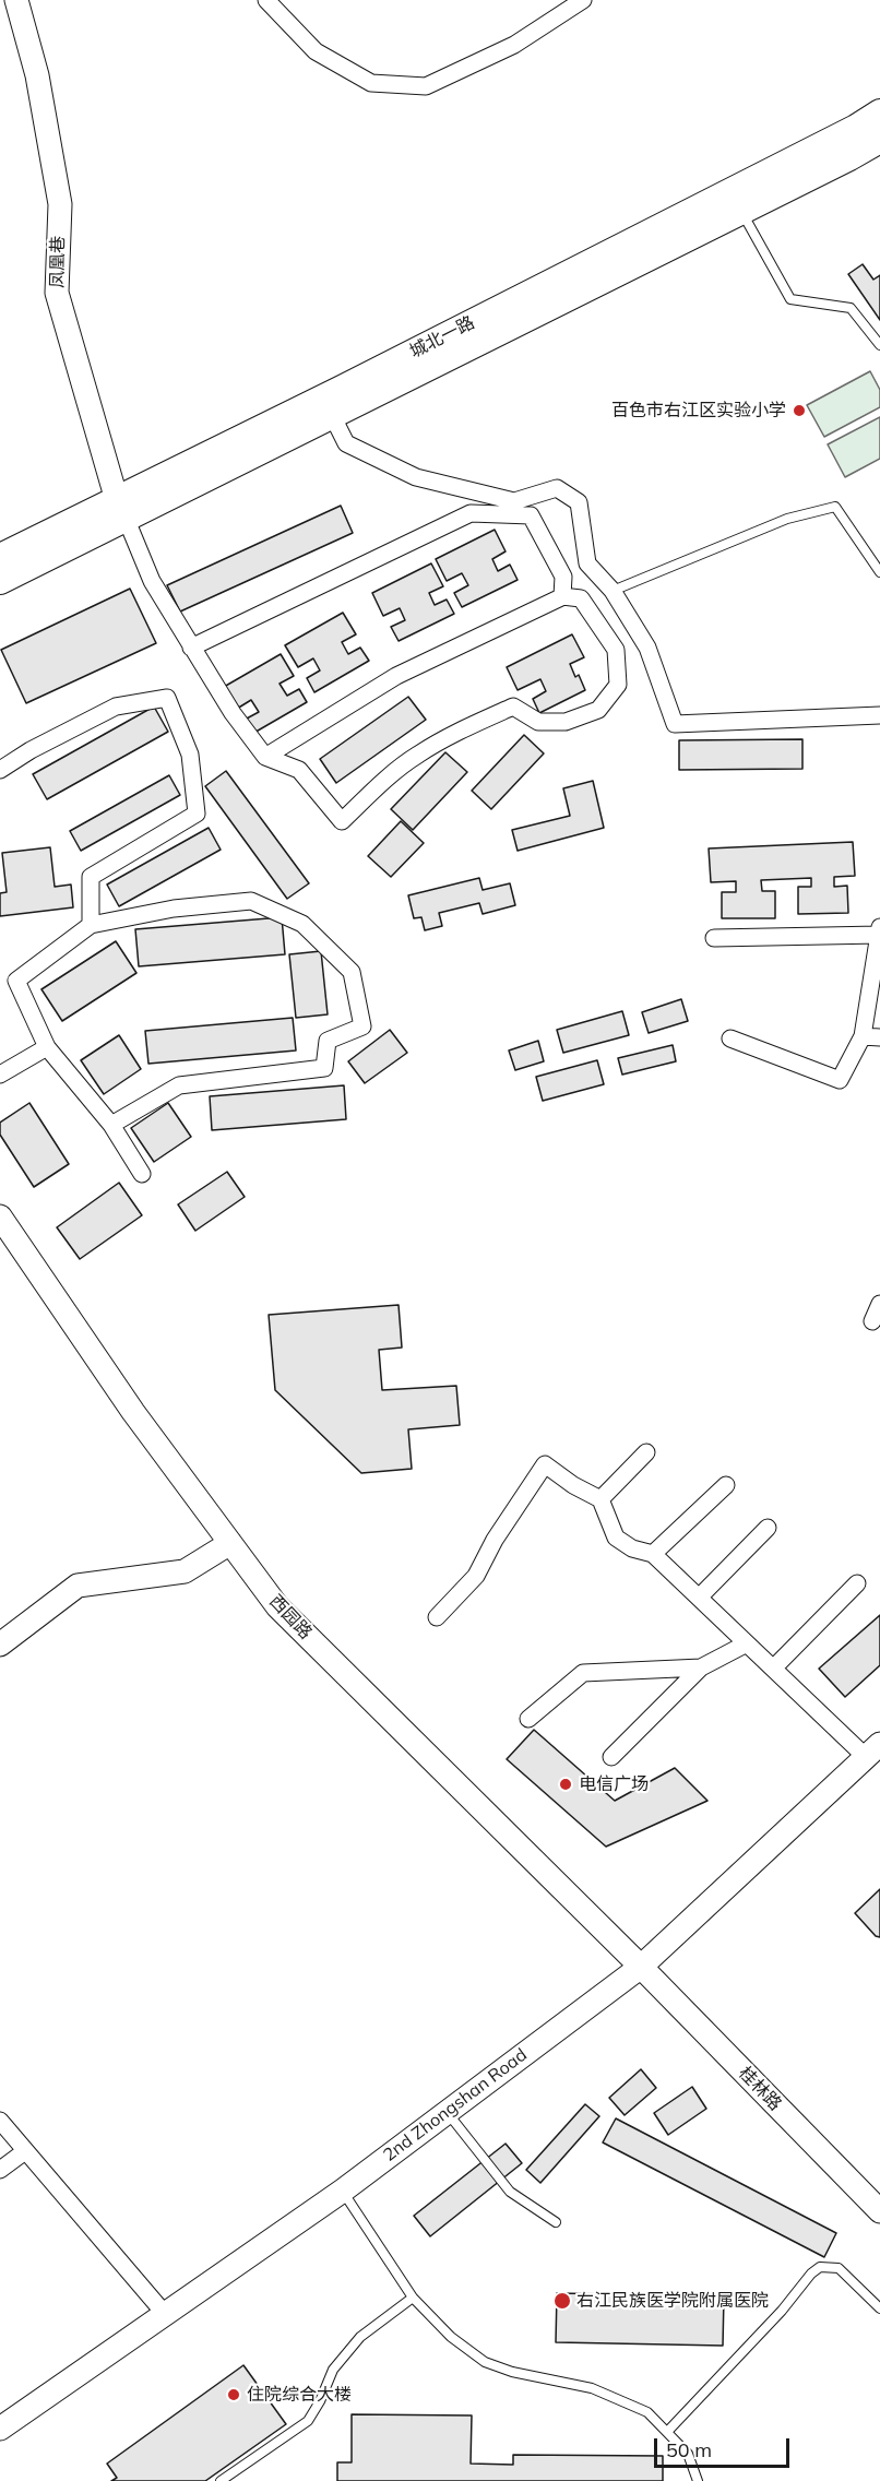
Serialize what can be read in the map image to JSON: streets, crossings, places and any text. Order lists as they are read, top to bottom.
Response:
{
  "streets": {
    "main road": ["城北一路"],
    "street": [
      "凤凰巷",
      "西园路",
      "桂林路",
      "2nd Zhongshan Road"
    ]
  },
  "crossings": [
    ["凤凰巷", "城北一路"],
    ["西园路", "桂林路"],
    ["西园路", "2nd Zhongshan Road"],
    ["桂林路", "2nd Zhongshan Road"]
  ],
  "places": [
    "百色市右江区实验小学",
    "电信广场",
    "右江民族医学院附属医院",
    "住院综合大楼"
  ],
  "scale_bar": "50 m"
}
